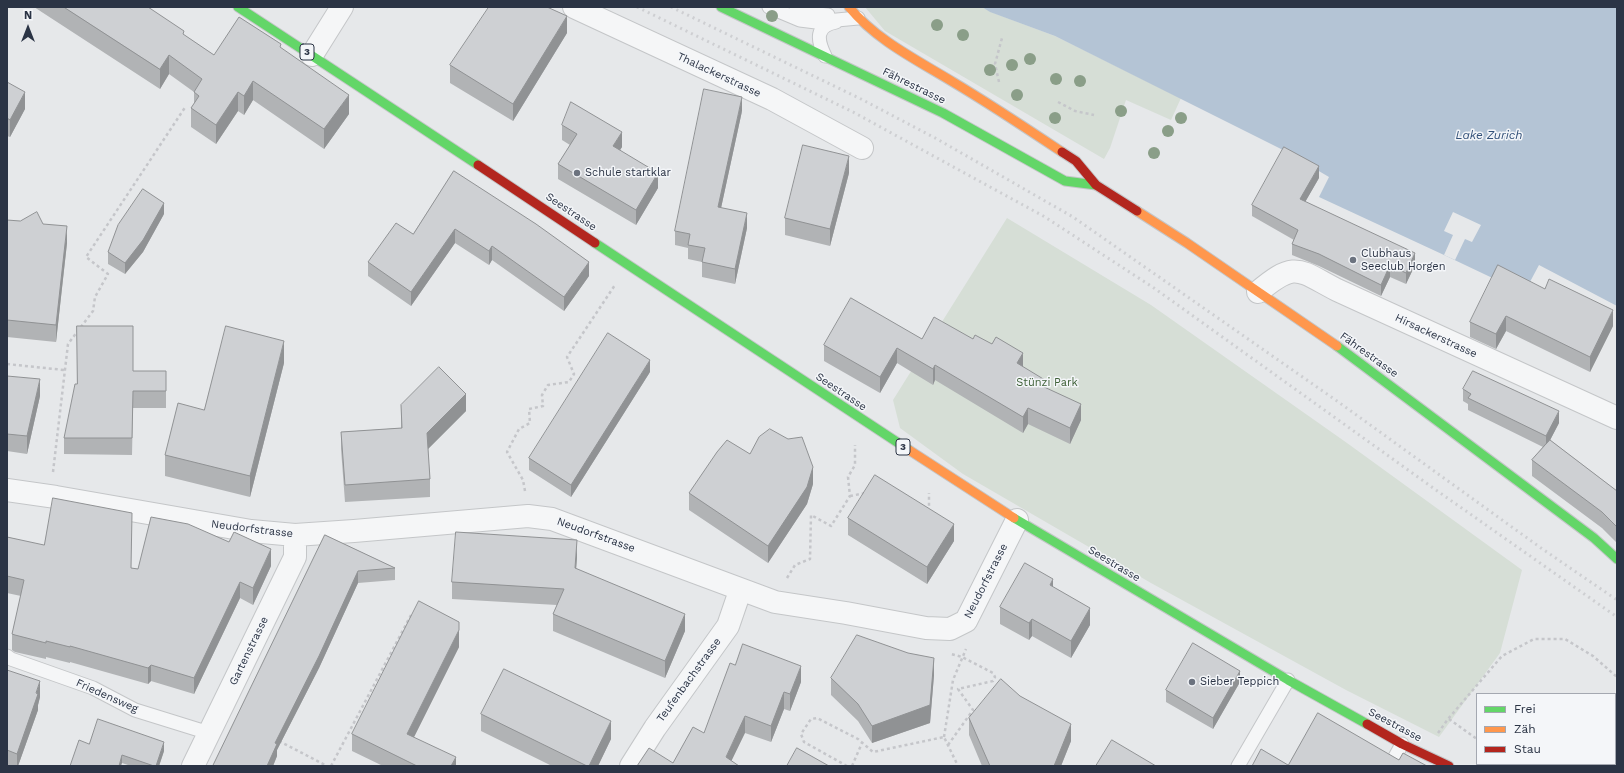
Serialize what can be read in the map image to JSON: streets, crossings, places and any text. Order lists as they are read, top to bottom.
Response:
{
  "streets": {
    "main road": ["3", "Fährestrasse", "Seestrasse"],
    "street": [
      "Thalackerstrasse",
      "Hirsackerstrasse",
      "Neudorfstrasse",
      "Gartenstrasse",
      "Teufenbachstrasse"
    ],
    "lane": ["Friedensweg"]
  },
  "crossings": [
    ["Fährestrasse", "Hirsackerstrasse"],
    ["Seestrasse", "Neudorfstrasse"],
    ["Neudorfstrasse", "Gartenstrasse"],
    ["Neudorfstrasse", "Teufenbachstrasse"],
    ["Gartenstrasse", "Friedensweg"]
  ],
  "water": ["Lake Zurich"],
  "parks": ["Stünzi Park"],
  "places": ["Schule startklar", "Clubhaus Seeclub Horgen", "Sieber Teppich"],
  "legend": ["Frei", "Zäh", "Stau"],
  "north": "top"
}
